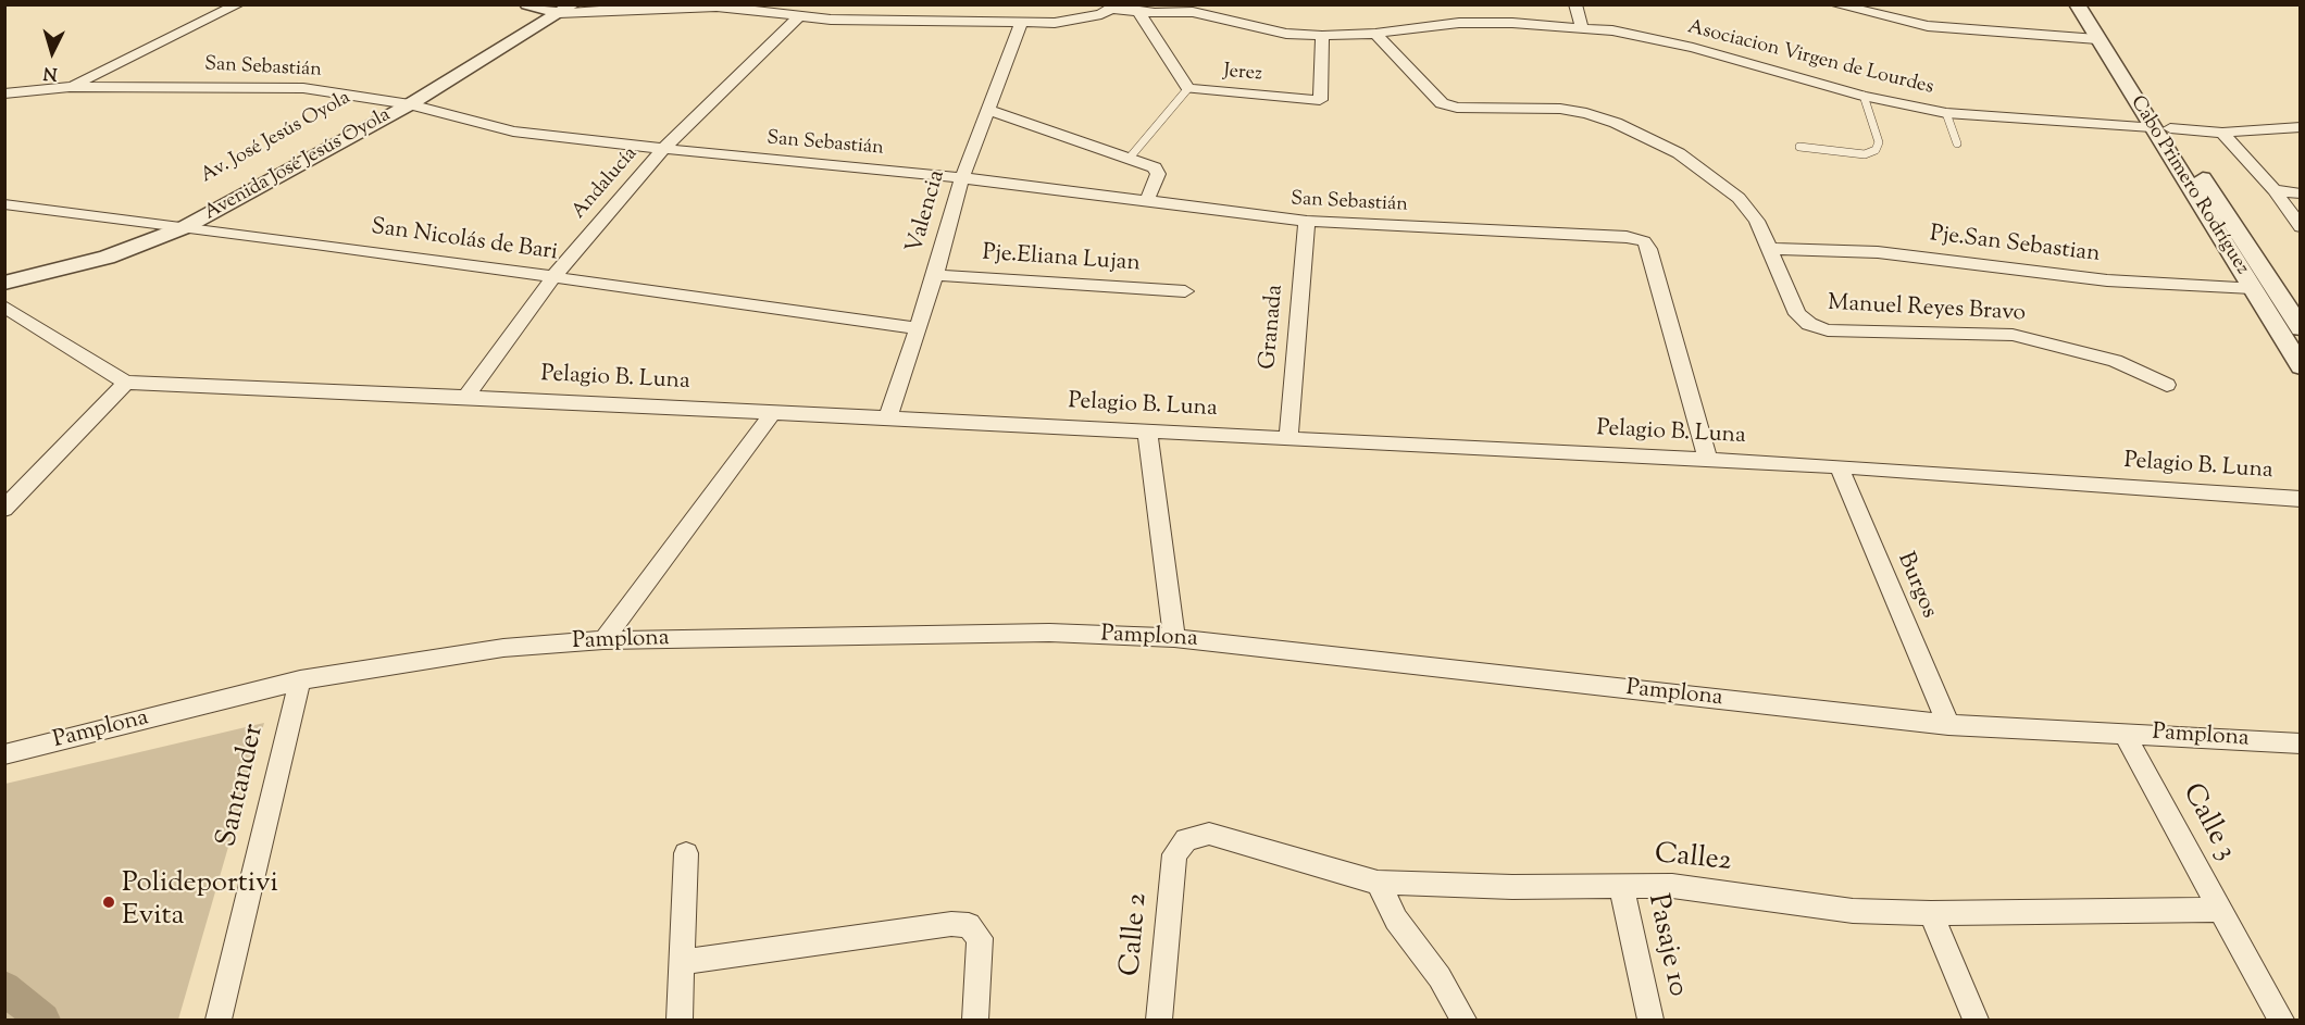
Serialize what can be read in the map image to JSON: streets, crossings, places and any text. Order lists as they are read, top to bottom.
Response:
{
  "streets": {
    "street": [
      "Asociacion Virgen de Lourdes",
      "San Sebastián",
      "Jerez",
      "Av. José Jesús Oyola",
      "Avenida José Jesús Oyola",
      "Andalucía",
      "Cabo Primero Rodríguez",
      "Valencia",
      "San Nicolás de Bari",
      "Pje.San Sebastian",
      "Pje.Eliana Lujan",
      "Manuel Reyes Bravo",
      "Granada",
      "Pelagio B. Luna",
      "Burgos",
      "Pamplona",
      "Santander",
      "Calle 3",
      "Calle2",
      "Calle 2",
      "Pasaje 10"
    ]
  },
  "crossings": [
    ["Asociacion Virgen de Lourdes", "Jerez"],
    ["Asociacion Virgen de Lourdes", "Cabo Primero Rodríguez"],
    ["Asociacion Virgen de Lourdes", "Manuel Reyes Bravo"],
    ["San Sebastián", "Av. José Jesús Oyola"],
    ["San Sebastián", "Avenida José Jesús Oyola"],
    ["San Sebastián", "Andalucía"],
    ["San Sebastián", "Valencia"],
    ["San Sebastián", "Granada"],
    ["San Sebastián", "Pelagio B. Luna"],
    ["Av. José Jesús Oyola", "Avenida José Jesús Oyola"],
    ["Av. José Jesús Oyola", "San Nicolás de Bari"],
    ["Avenida José Jesús Oyola", "San Nicolás de Bari"],
    ["Andalucía", "San Nicolás de Bari"],
    ["Andalucía", "Pelagio B. Luna"],
    ["Cabo Primero Rodríguez", "Pje.San Sebastian"],
    ["Valencia", "San Nicolás de Bari"],
    ["Valencia", "Pje.Eliana Lujan"],
    ["Valencia", "Pelagio B. Luna"],
    ["Pje.San Sebastian", "Manuel Reyes Bravo"],
    ["Granada", "Pelagio B. Luna"],
    ["Pelagio B. Luna", "Burgos"],
    ["Burgos", "Pamplona"],
    ["Pamplona", "Santander"],
    ["Pamplona", "Calle 3"],
    ["Calle 3", "Calle2"],
    ["Calle2", "Calle 2"],
    ["Calle2", "Pasaje 10"]
  ],
  "places": ["Polideportivi Evita"],
  "north": "bottom"
}
